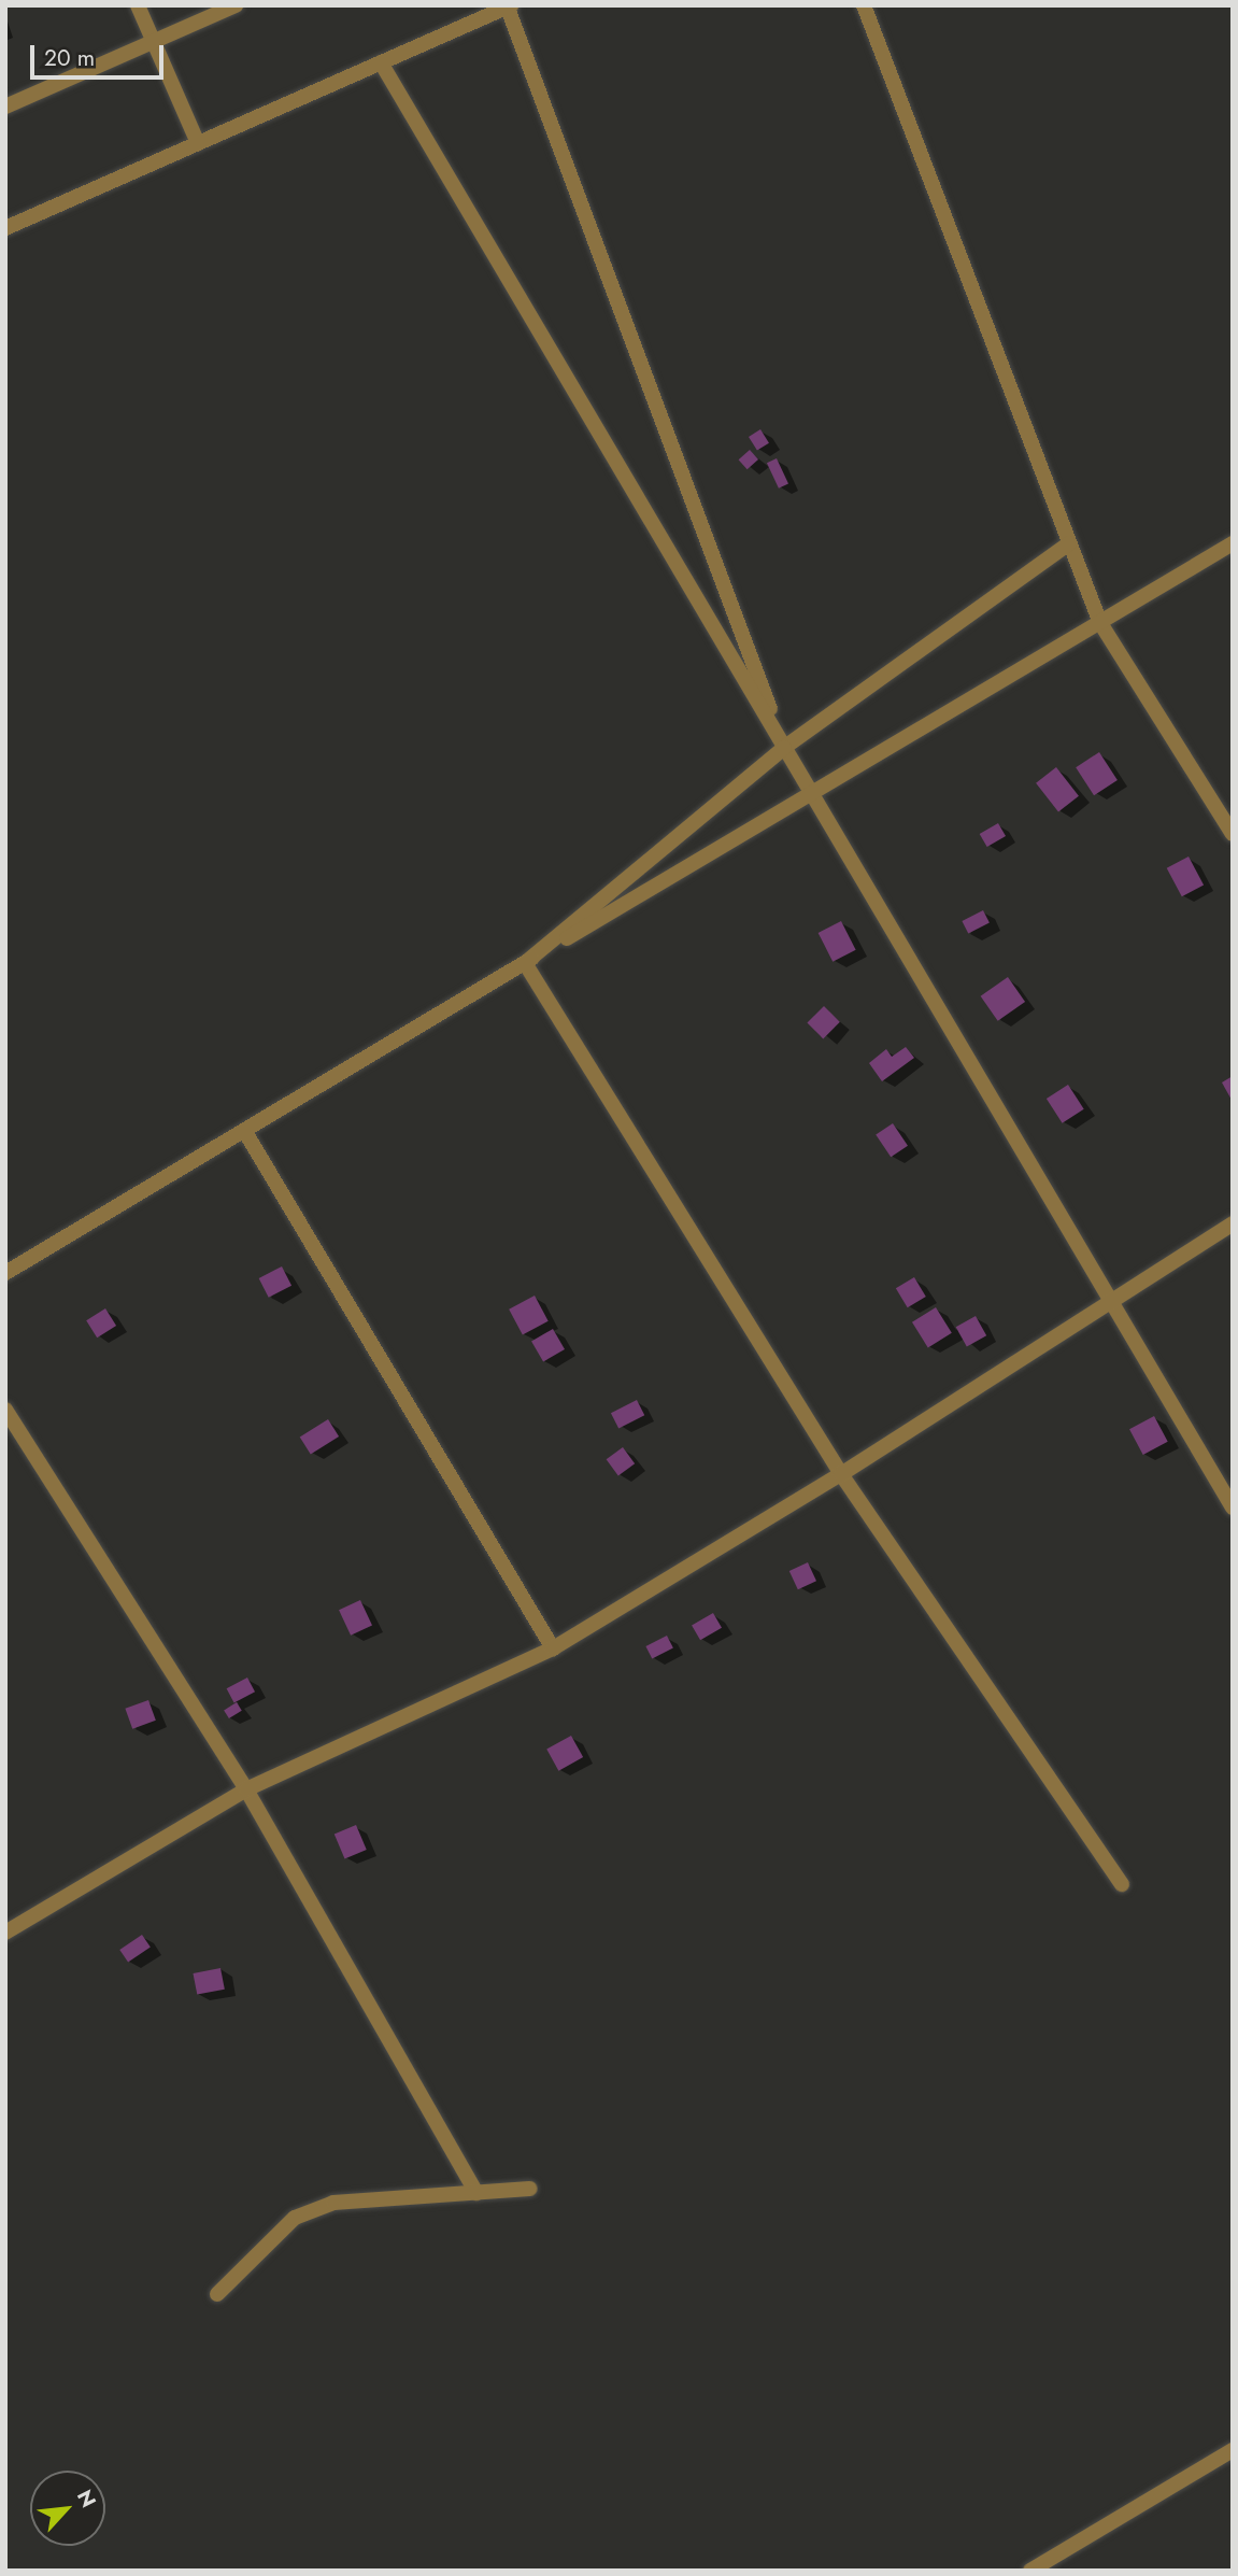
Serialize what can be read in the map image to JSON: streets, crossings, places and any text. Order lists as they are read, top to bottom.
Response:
{
  "scale_bar": "20 m",
  "north": "top right"
}
